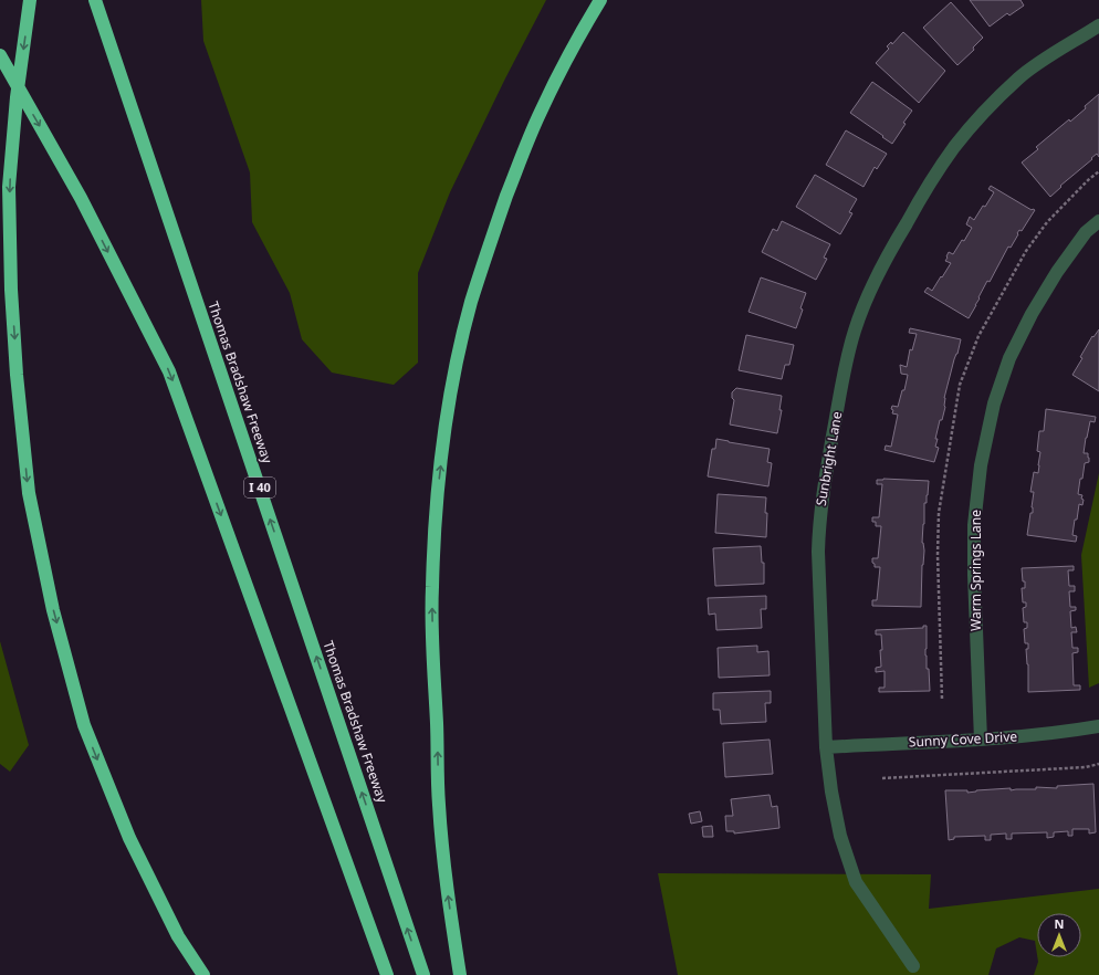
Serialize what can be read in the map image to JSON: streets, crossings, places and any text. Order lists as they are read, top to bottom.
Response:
{
  "streets": {
    "highway": ["Thomas Bradshaw Freeway", "I 40"],
    "street": ["Sunbright Lane", "Warm Springs Lane", "Sunny Cove Drive"]
  },
  "crossings": [
    ["Sunbright Lane", "Sunny Cove Drive"],
    ["Warm Springs Lane", "Sunny Cove Drive"]
  ],
  "north": "top"
}
